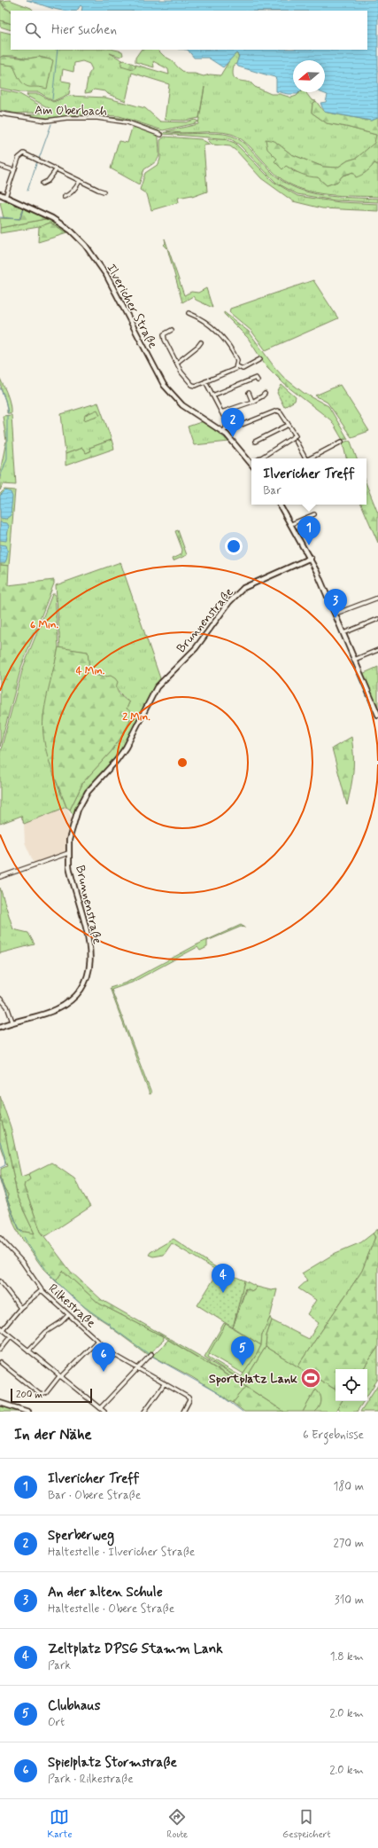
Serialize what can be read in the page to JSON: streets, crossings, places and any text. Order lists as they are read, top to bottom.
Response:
{
  "streets": {
    "street": [
      "Am Oberbach",
      "Ilvericher Straße",
      "Brunnenstraße",
      "Rilkestraße"
    ]
  },
  "places": {
    "sports": ["Sportplatz Lank"]
  },
  "scale_bar": "200 m",
  "north": "left",
  "page": {
    "search": "Hier suchen",
    "pins": [
      "2",
      "1",
      "3",
      "4",
      "5",
      "6"
    ],
    "popup": ["Ilvericher Treff", "Bar"],
    "scale": "200 m",
    "heading": ["In der Nähe", "6 Ergebnisse"],
    "list": [
      {
        "mark": "1",
        "name": "Ilvericher Treff",
        "note": "Bar · Obere Straße",
        "value": "180 m"
      },
      {
        "mark": "2",
        "name": "Sperberweg",
        "note": "Haltestelle · Ilvericher Straße",
        "value": "270 m"
      },
      {
        "mark": "3",
        "name": "An der alten Schule",
        "note": "Haltestelle · Obere Straße",
        "value": "310 m"
      },
      {
        "mark": "4",
        "name": "Zeltplatz DPSG Stamm Lank",
        "note": "Park",
        "value": "1.8 km"
      },
      {
        "mark": "5",
        "name": "Clubhaus",
        "note": "Ort",
        "value": "2.0 km"
      },
      {
        "mark": "6",
        "name": "Spielplatz Stormstraße",
        "note": "Park · Rilkestraße",
        "value": "2.0 km"
      }
    ],
    "nav": ["Karte", "Route", "Gespeichert"]
  },
  "rings": ["6 Min.", "4 Min.", "2 Min."]
}
